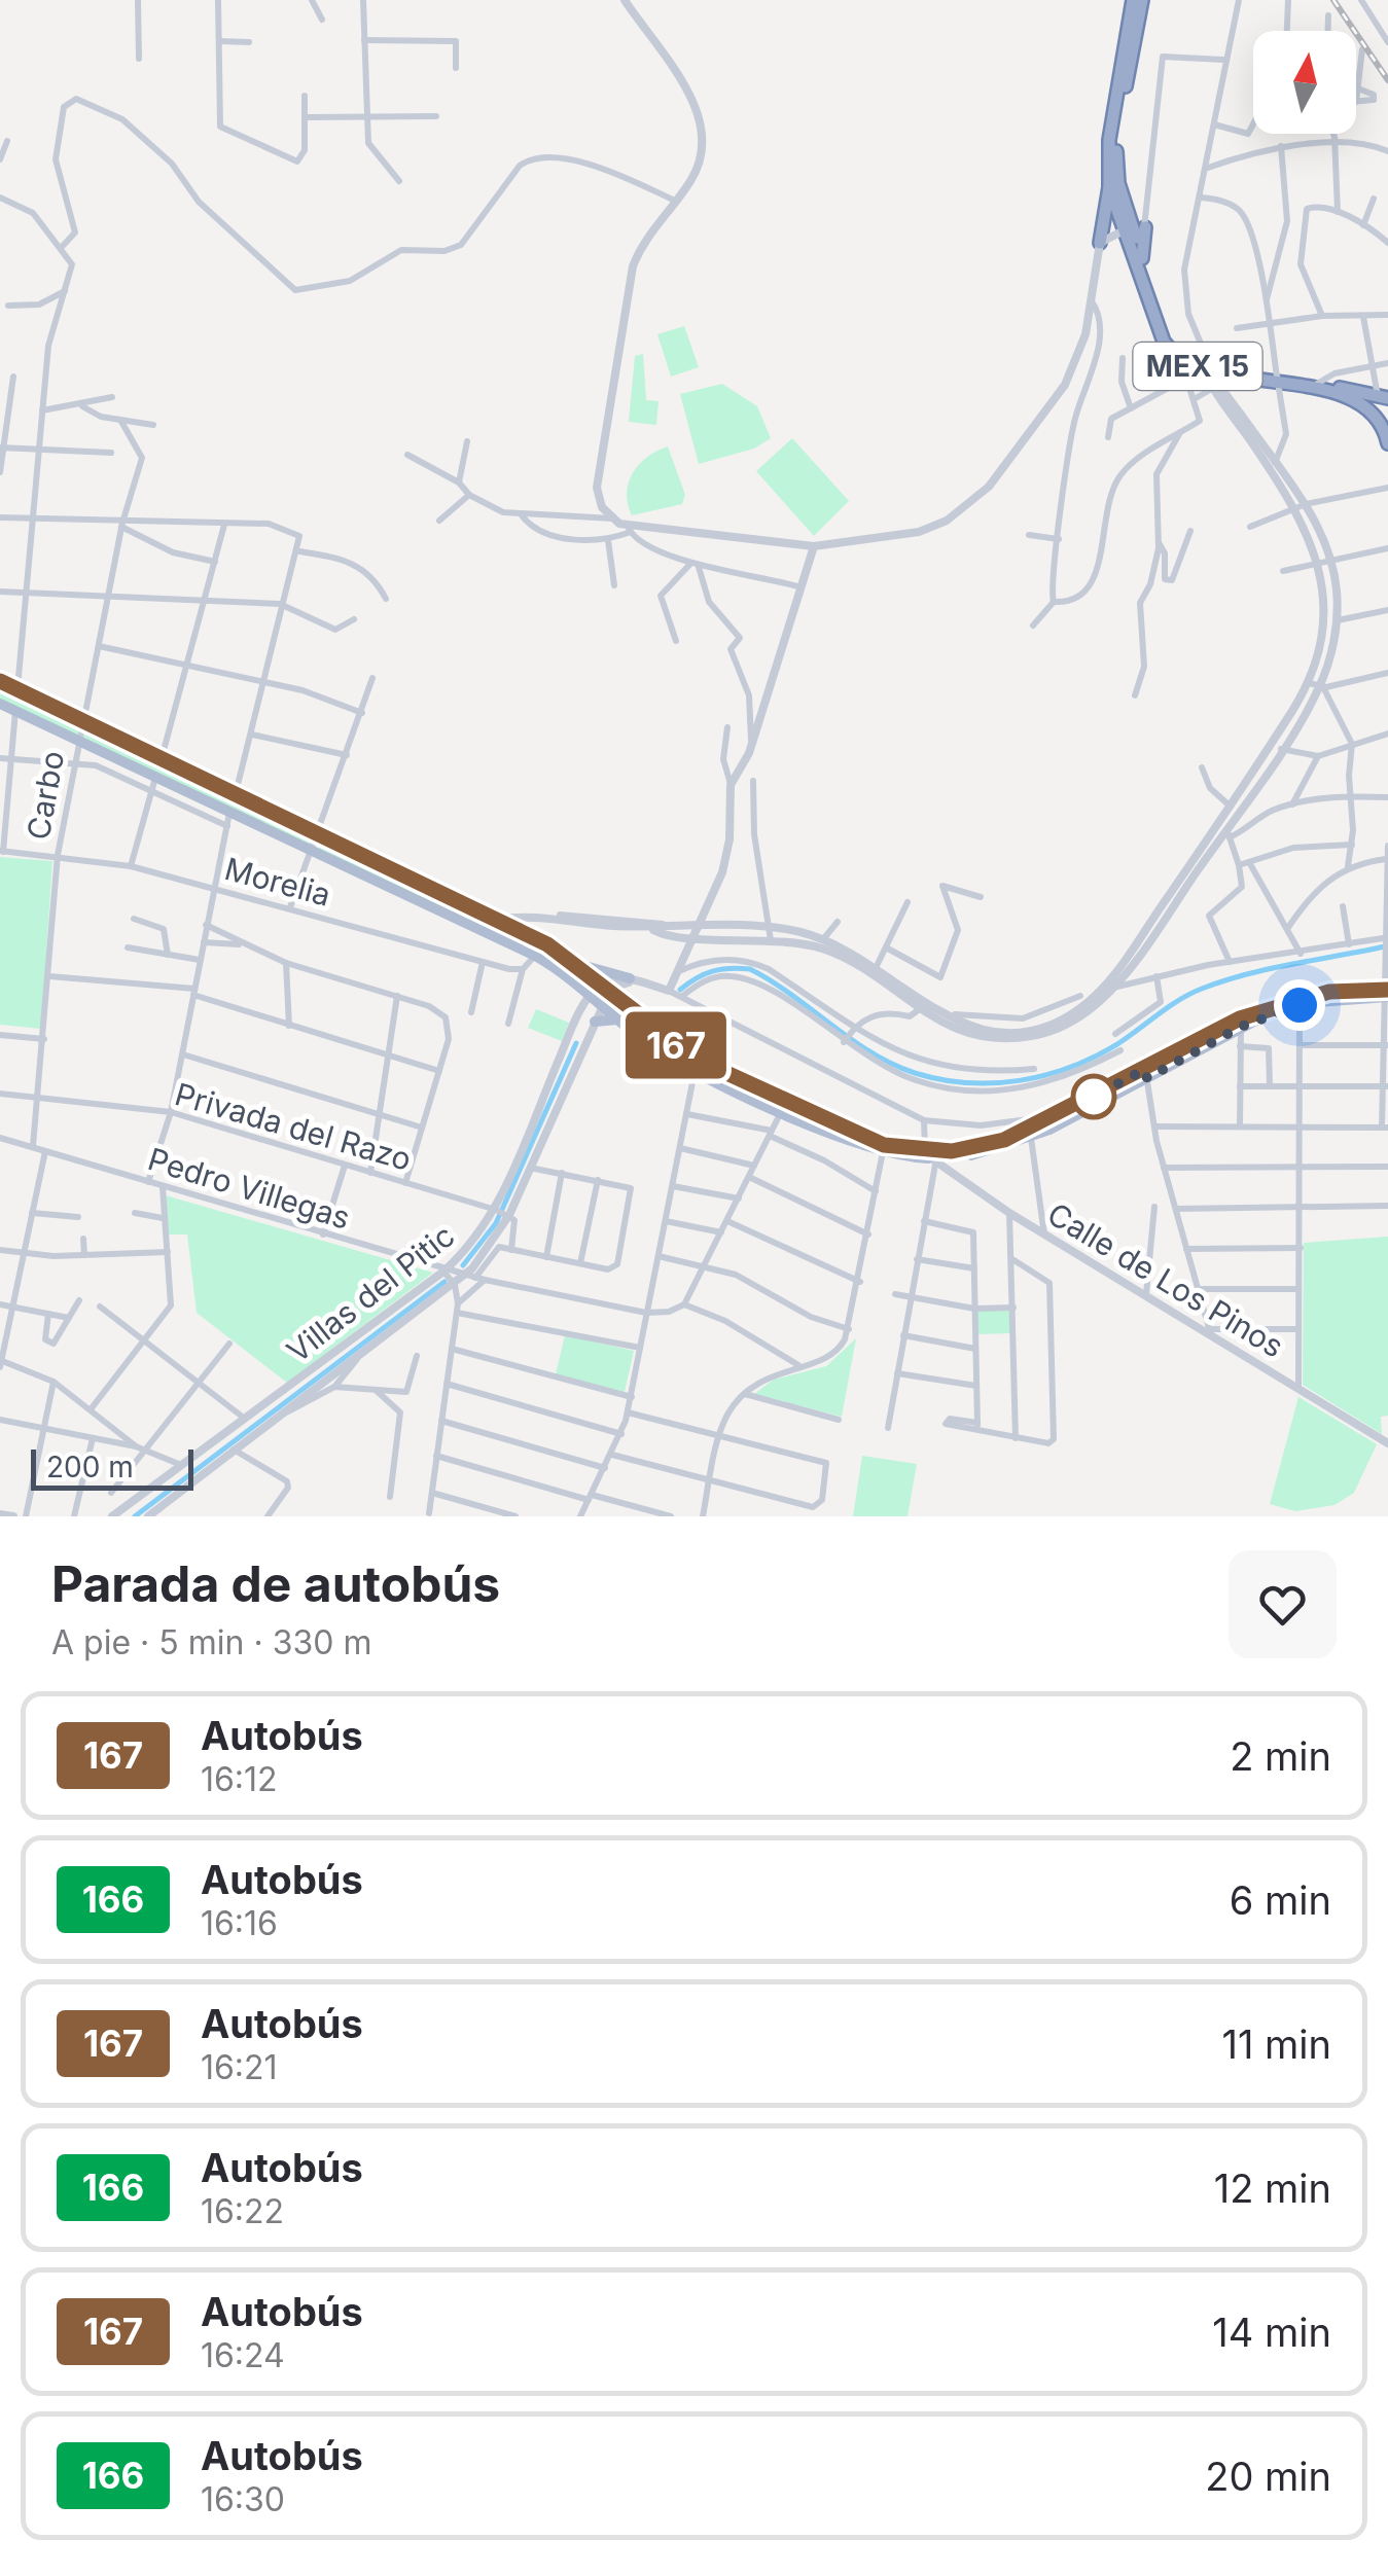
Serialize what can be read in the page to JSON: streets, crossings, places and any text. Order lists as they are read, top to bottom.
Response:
{
  "streets": {
    "highway": ["MEX 15"],
    "street": [
      "Carbo",
      "Morelia",
      "Privada del Razo",
      "Pedro Villegas",
      "Calle de Los Pinos",
      "Villas del Pitic"
    ]
  },
  "crossings": [
    ["Carbo", "Morelia"],
    ["Carbo", "Privada del Razo"],
    ["Carbo", "Pedro Villegas"],
    ["Privada del Razo", "Villas del Pitic"],
    ["Pedro Villegas", "Villas del Pitic"]
  ],
  "lines": ["bus line 167"],
  "scale_bar": "200 m",
  "north": "top",
  "page": {
    "on_map": "167",
    "scale": "200 m",
    "heading": ["Parada de autobús", "A pie · 5 min · 330 m"],
    "list": [
      {
        "mark": "167",
        "name": "Autobús",
        "note": "16:12",
        "value": "2 min"
      },
      {
        "mark": "166",
        "name": "Autobús",
        "note": "16:16",
        "value": "6 min"
      },
      {
        "mark": "167",
        "name": "Autobús",
        "note": "16:21",
        "value": "11 min"
      },
      {
        "mark": "166",
        "name": "Autobús",
        "note": "16:22",
        "value": "12 min"
      },
      {
        "mark": "167",
        "name": "Autobús",
        "note": "16:24",
        "value": "14 min"
      },
      {
        "mark": "166",
        "name": "Autobús",
        "note": "16:30",
        "value": "20 min"
      }
    ]
  }
}
